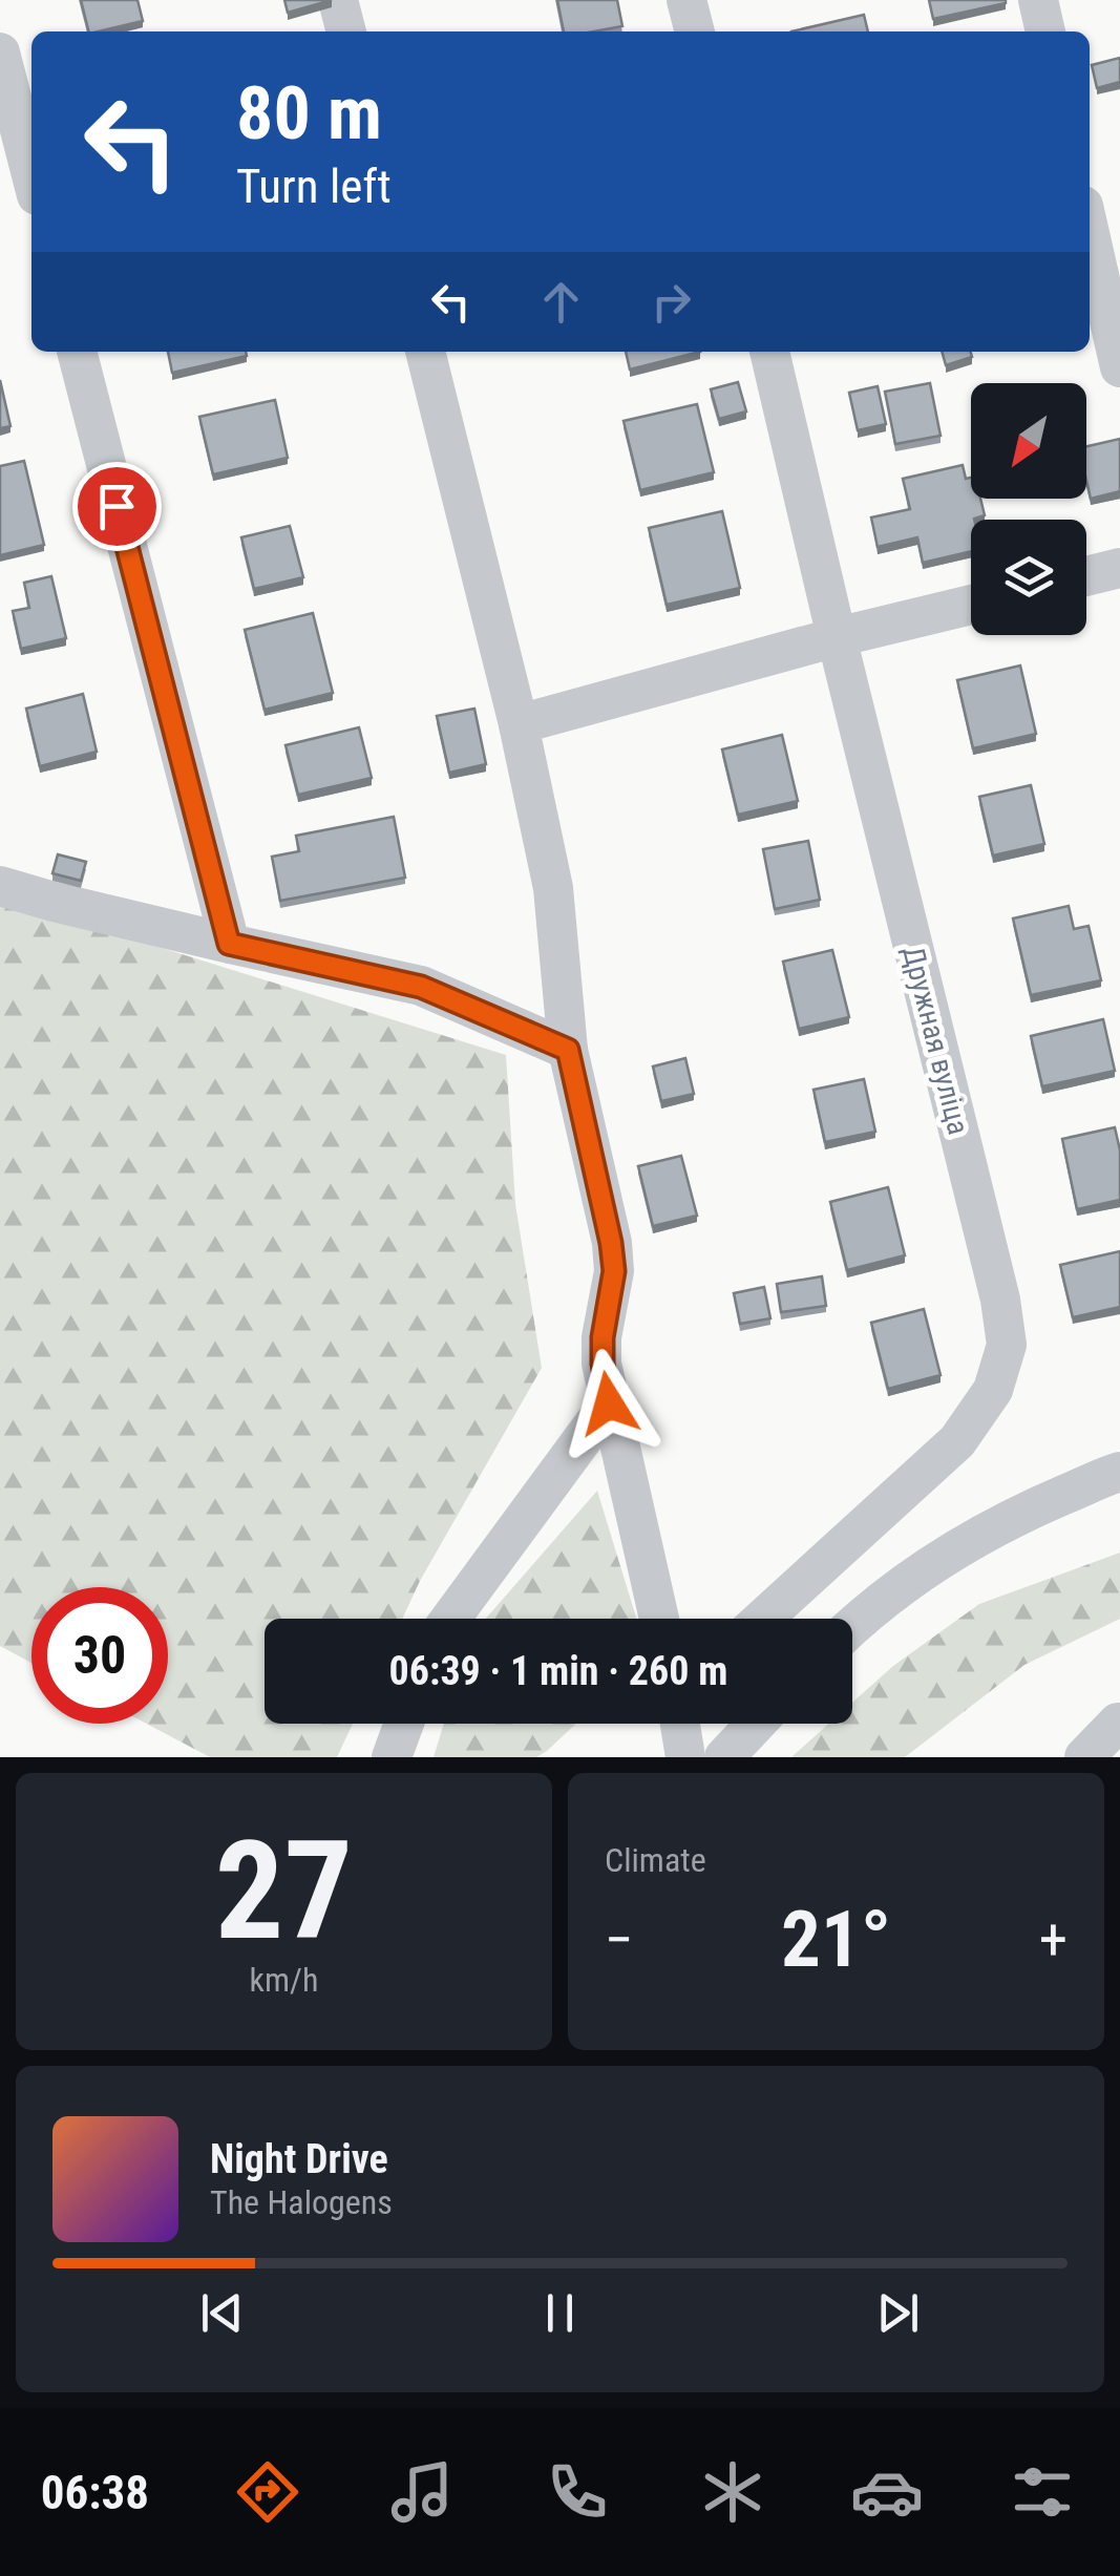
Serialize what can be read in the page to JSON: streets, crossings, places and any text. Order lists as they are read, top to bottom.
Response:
{
  "streets": {
    "street": ["Дружная вуліца"]
  },
  "north": "bottom left",
  "page": {
    "turn": ["80 m", "Turn left"],
    "limit": "30",
    "trip": "06:39 · 1 min · 260 m",
    "tile": [
      ["27", "km/h"],
      "Climate"
    ],
    "heat": ["−", "21°", "+"],
    "song": ["Night Drive", "The Halogens"],
    "tabs": "06:38"
  }
}
